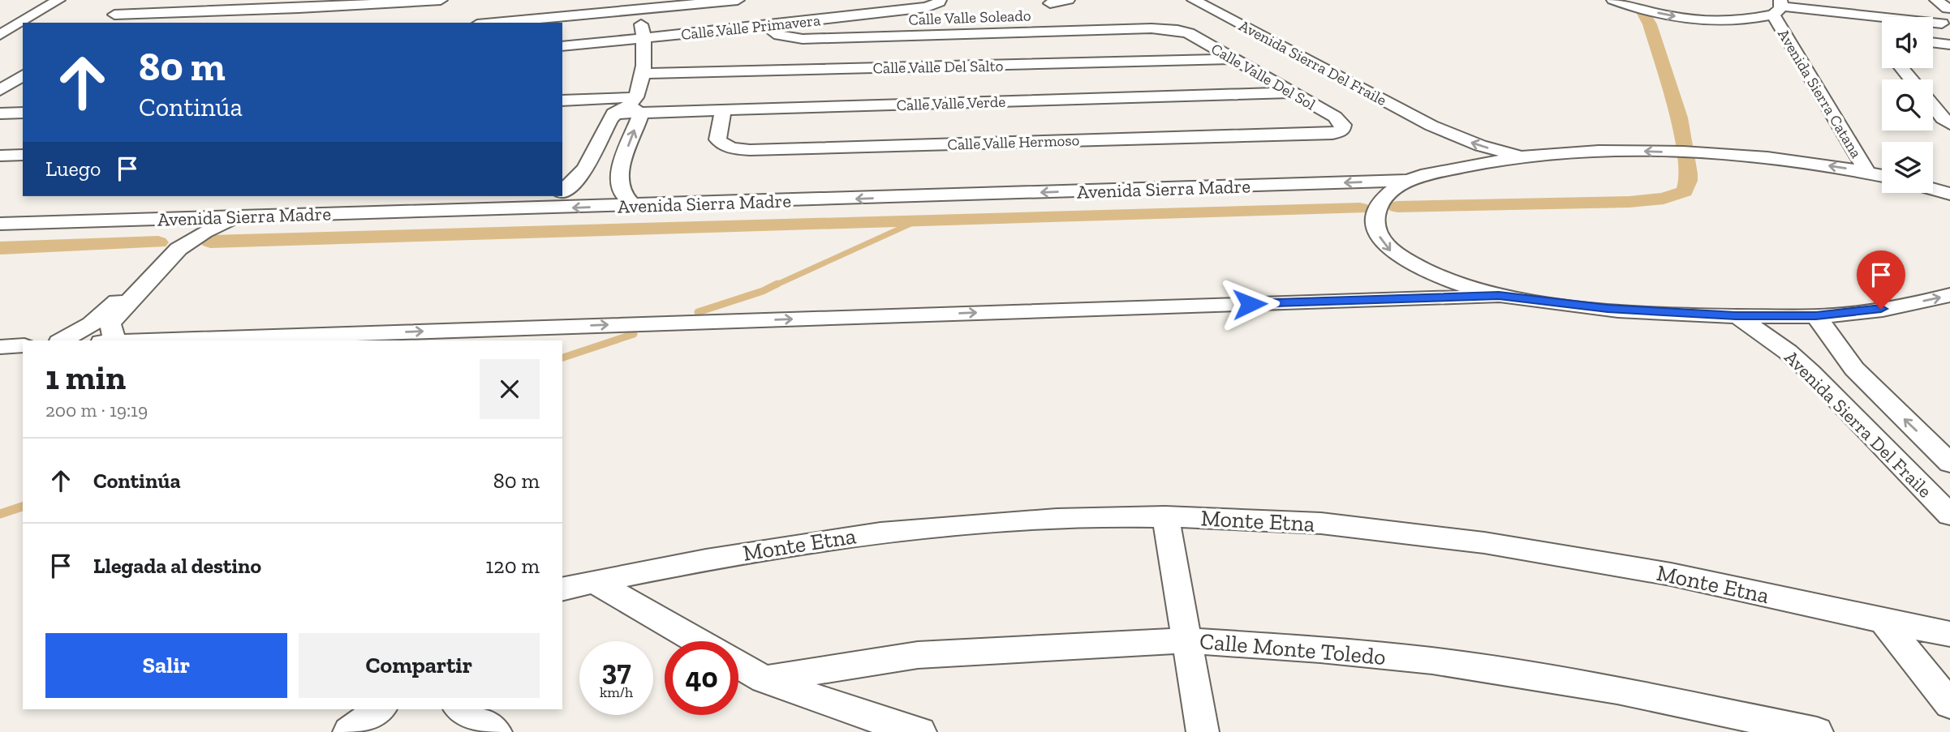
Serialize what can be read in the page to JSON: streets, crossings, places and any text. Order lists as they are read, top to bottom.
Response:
{
  "streets": {
    "street": [
      "Calle Valle Soleado",
      "Calle Valle Primavera",
      "Avenida Sierra Del Fraile",
      "Calle Valle Del Salto",
      "Calle Valle Del Sol",
      "Avenida Sierra Catana",
      "Calle Valle Verde",
      "Calle Valle Hermoso",
      "Avenida Sierra Madre",
      "Monte Etna",
      "Calle Monte Toledo"
    ]
  },
  "crossings": [
    ["Calle Valle Soleado", "Calle Valle Primavera"],
    ["Calle Valle Soleado", "Calle Valle Del Sol"],
    ["Avenida Sierra Del Fraile", "Avenida Sierra Madre"],
    ["Calle Valle Del Salto", "Calle Valle Del Sol"],
    ["Calle Valle Del Sol", "Calle Valle Verde"],
    ["Calle Valle Del Sol", "Calle Valle Hermoso"],
    ["Calle Valle Verde", "Calle Valle Hermoso"]
  ],
  "page": {
    "turn": ["80 m", "Continúa"],
    "then": "Luego",
    "heading": ["1 min", "200 m · 19:19"],
    "list": [
      {
        "name": "Continúa",
        "value": "80 m"
      },
      {
        "name": "Llegada al destino",
        "value": "120 m"
      }
    ],
    "buttons": ["Salir", "Compartir"],
    "speed": "37 km/h",
    "limit": "40"
  }
}
